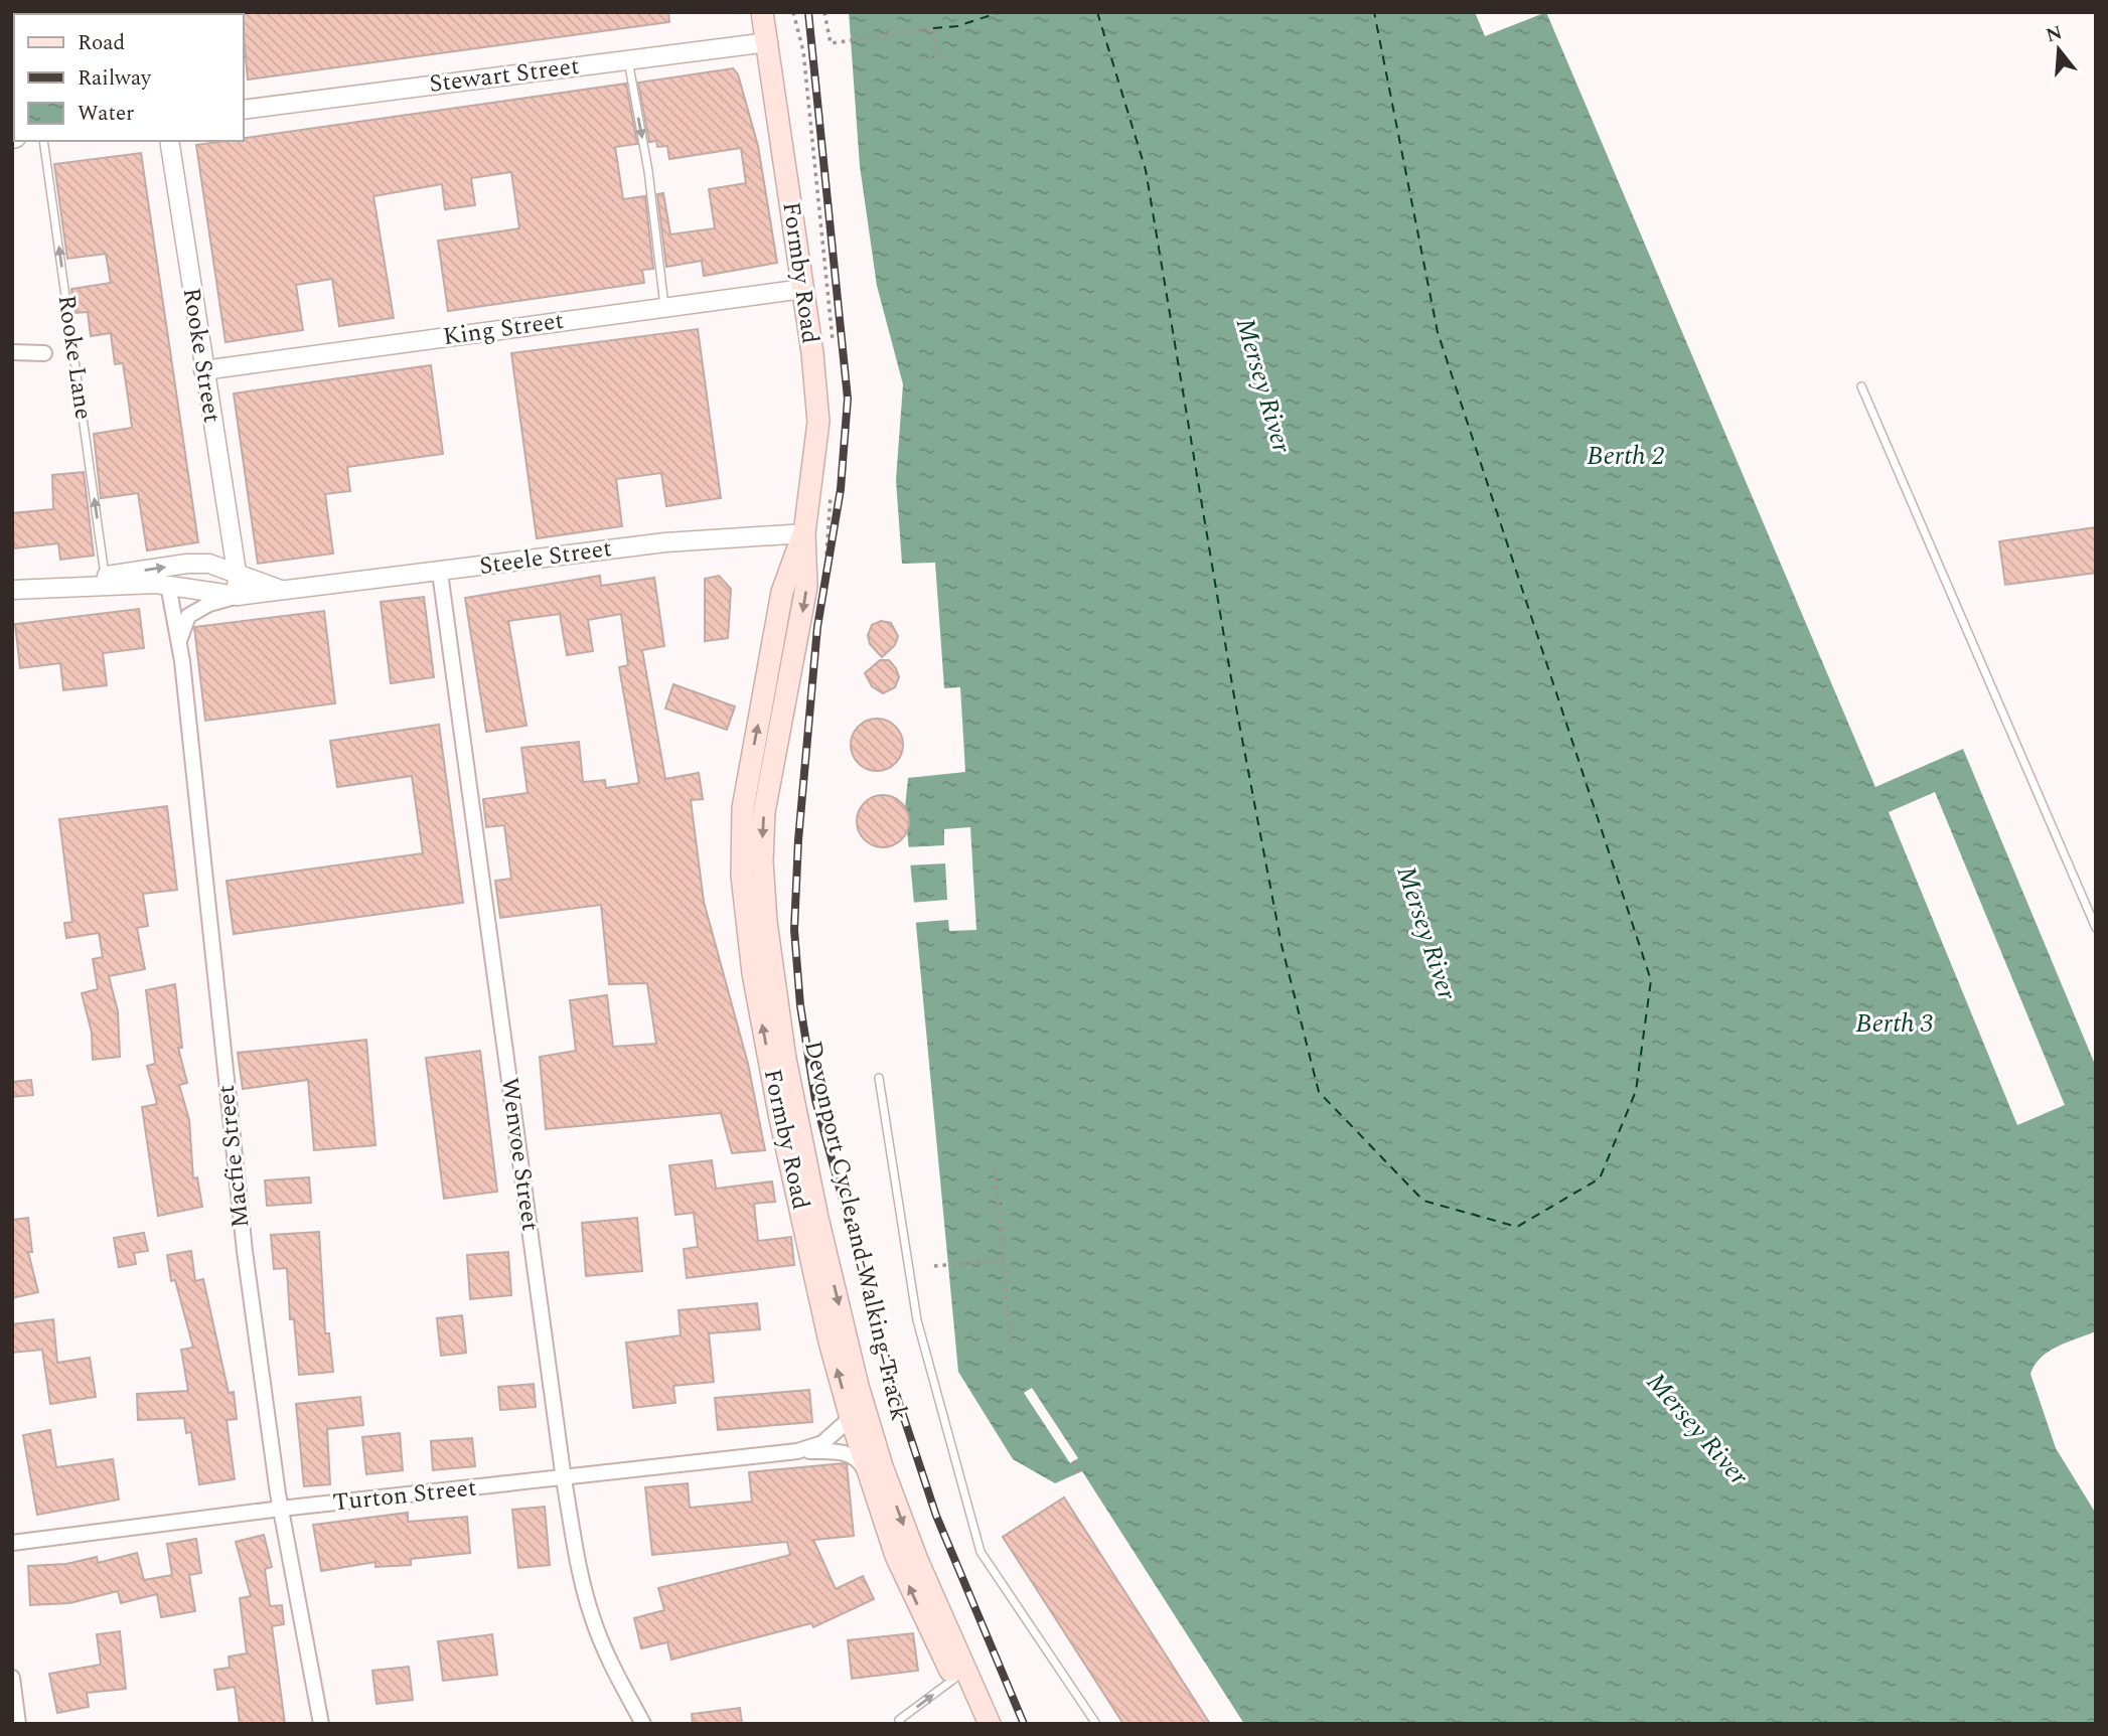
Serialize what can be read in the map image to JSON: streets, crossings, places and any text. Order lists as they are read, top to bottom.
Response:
{
  "streets": {
    "main road": ["Formby Road"],
    "street": [
      "Stewart Street",
      "King Street",
      "Rooke Street",
      "Steele Street",
      "Wenvoe Street",
      "Macfie Street",
      "Turton Street"
    ],
    "lane": ["Rooke Lane"]
  },
  "crossings": [
    ["Stewart Street", "Formby Road"],
    ["Formby Road", "King Street"],
    ["Formby Road", "Steele Street"],
    ["Formby Road", "Turton Street"],
    ["King Street", "Rooke Street"],
    ["Rooke Street", "Steele Street"],
    ["Rooke Lane", "Steele Street"],
    ["Steele Street", "Wenvoe Street"],
    ["Steele Street", "Macfie Street"],
    ["Wenvoe Street", "Turton Street"],
    ["Macfie Street", "Turton Street"]
  ],
  "one_way": ["Rooke Lane"],
  "water": ["Mersey River", "Berth 2", "Berth 3"],
  "legend": ["Road", "Railway", "Water"],
  "north": "top"
}
